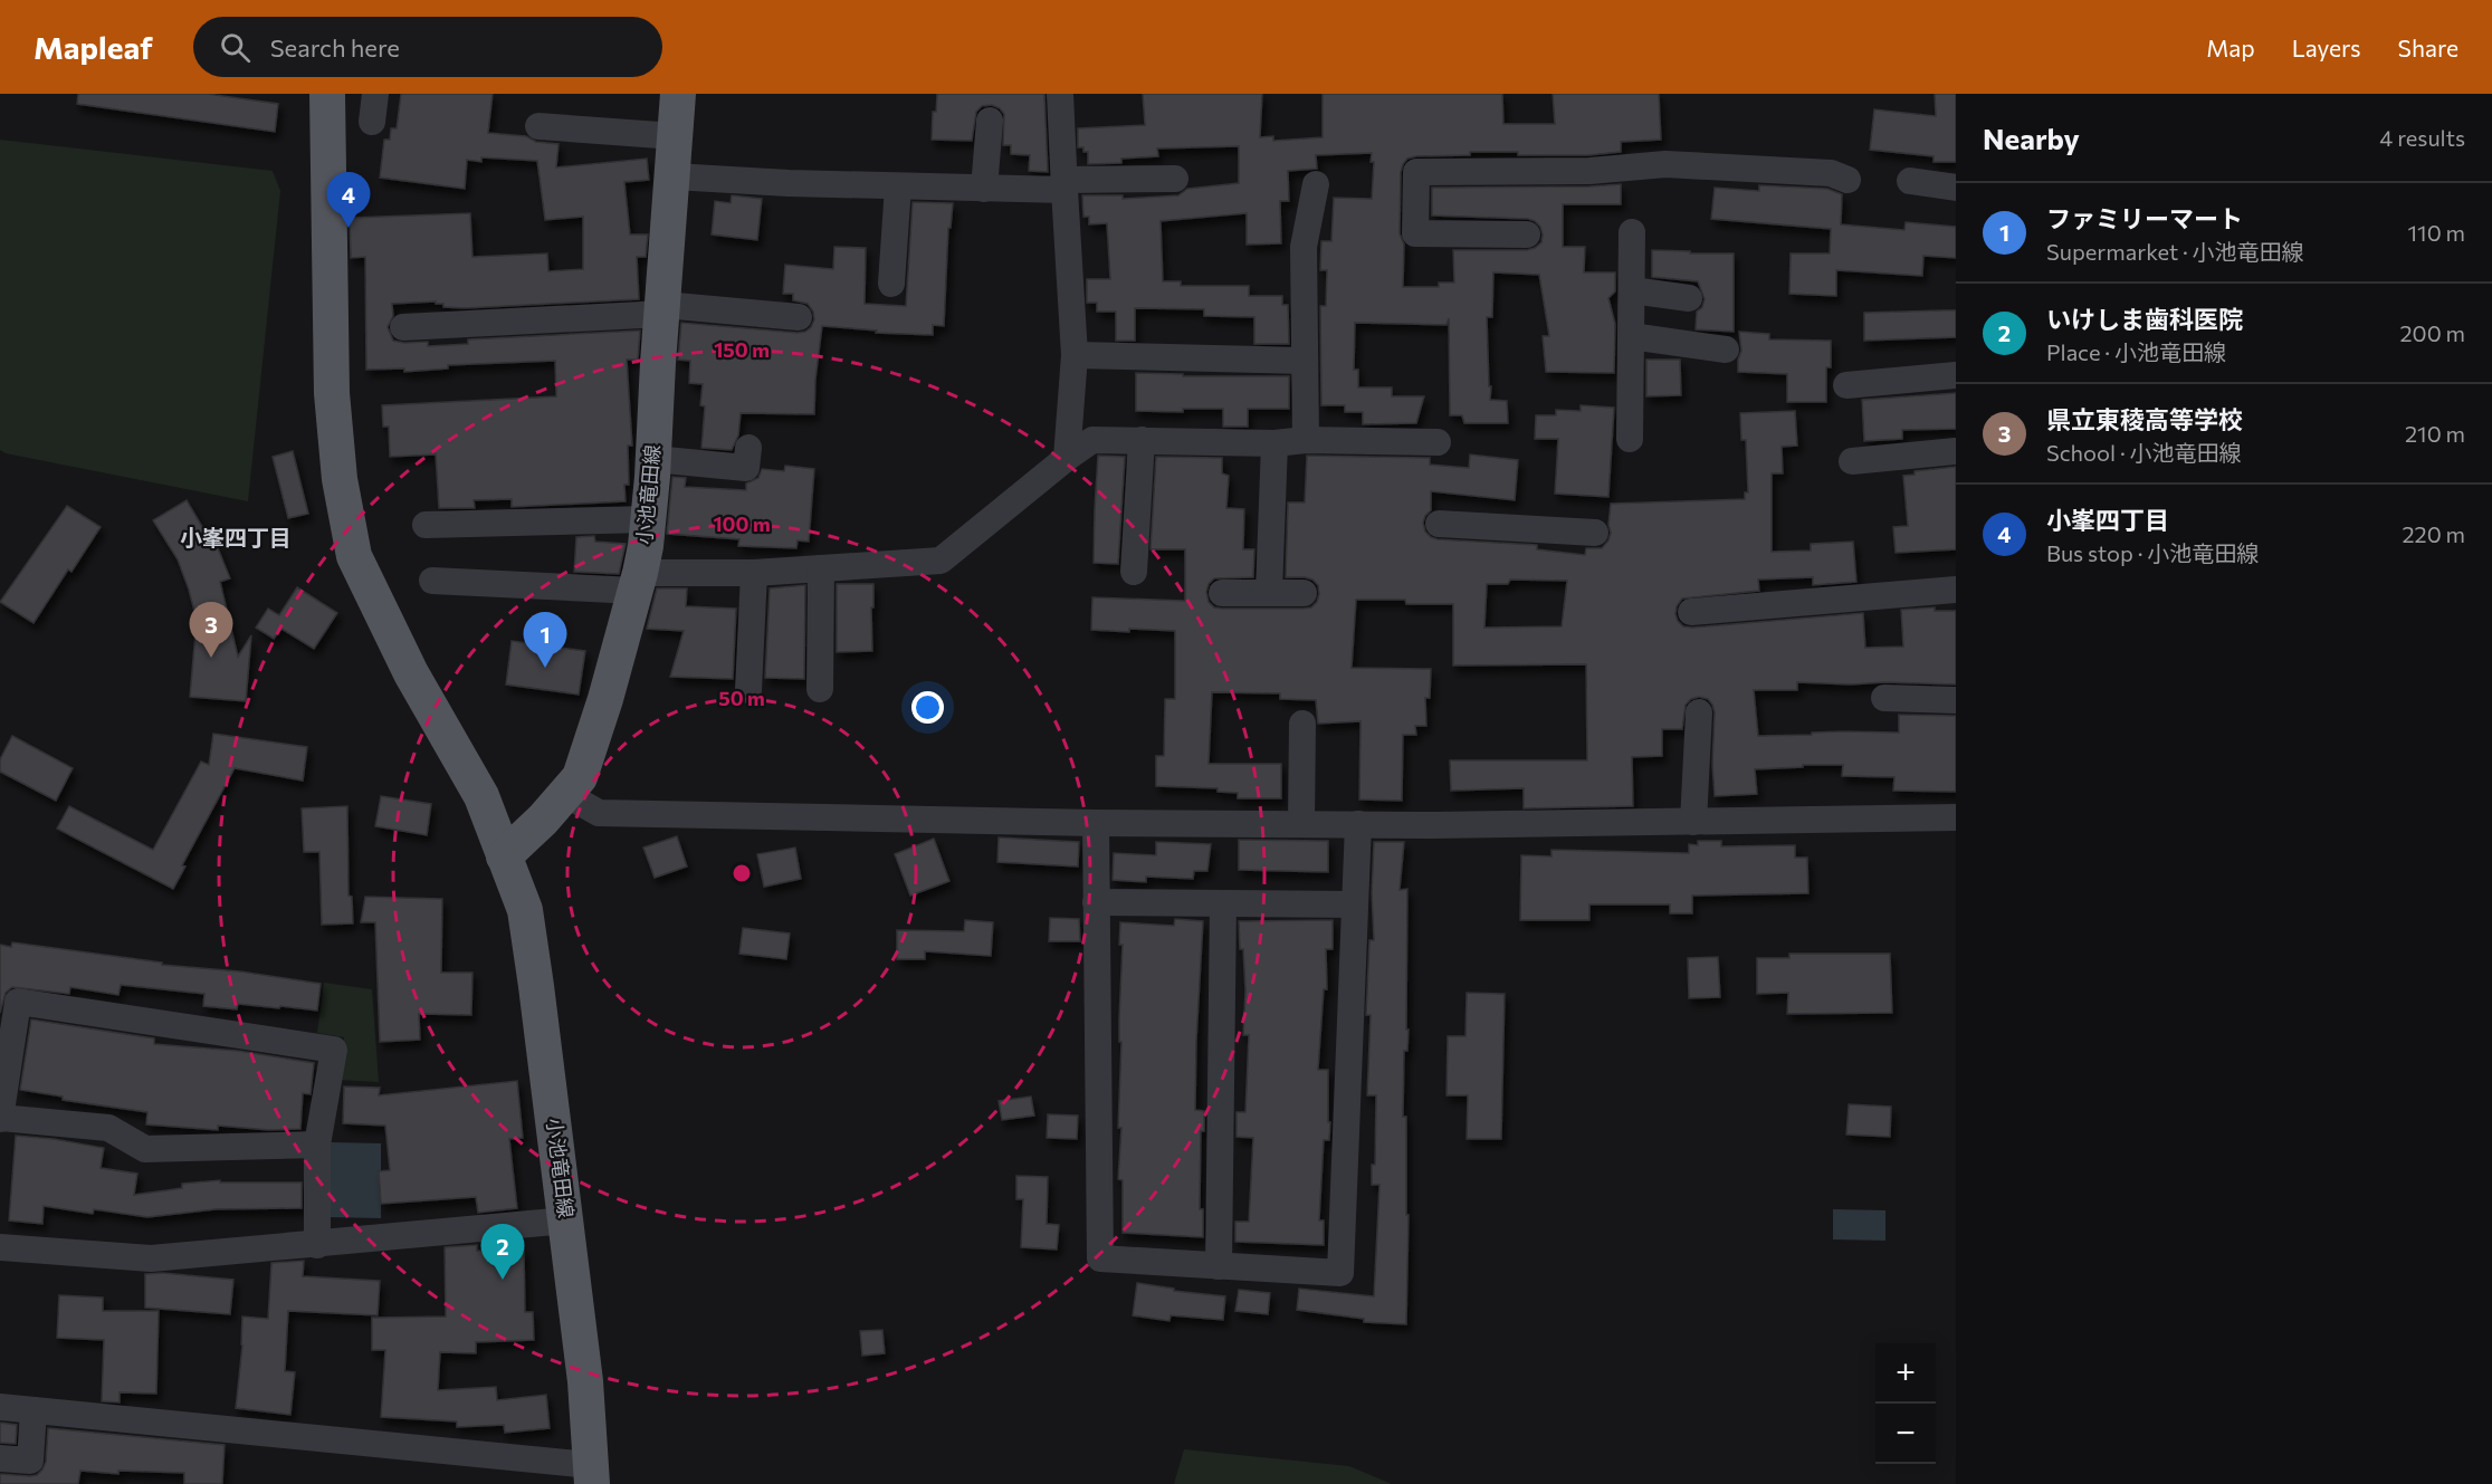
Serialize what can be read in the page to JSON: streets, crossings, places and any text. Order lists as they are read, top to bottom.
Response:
{
  "streets": {
    "main road": ["小池竜田線"]
  },
  "districts": ["小峯四丁目"],
  "page": {
    "header": "Mapleaf",
    "search": "Search here",
    "nav": ["Map", "Layers", "Share"],
    "heading": ["Nearby", "4 results"],
    "pins": [
      "4",
      "3",
      "1",
      "2"
    ],
    "list": [
      {
        "mark": "1",
        "name": "ファミリーマート",
        "note": "Supermarket · 小池竜田線",
        "value": "110 m"
      },
      {
        "mark": "2",
        "name": "いけしま歯科医院",
        "note": "Place · 小池竜田線",
        "value": "200 m"
      },
      {
        "mark": "3",
        "name": "県立東稜高等学校",
        "note": "School · 小池竜田線",
        "value": "210 m"
      },
      {
        "mark": "4",
        "name": "小峯四丁目",
        "note": "Bus stop · 小池竜田線",
        "value": "220 m"
      }
    ],
    "map_buttons": ["+", "−"]
  },
  "rings": ["150 m", "100 m", "50 m"]
}
